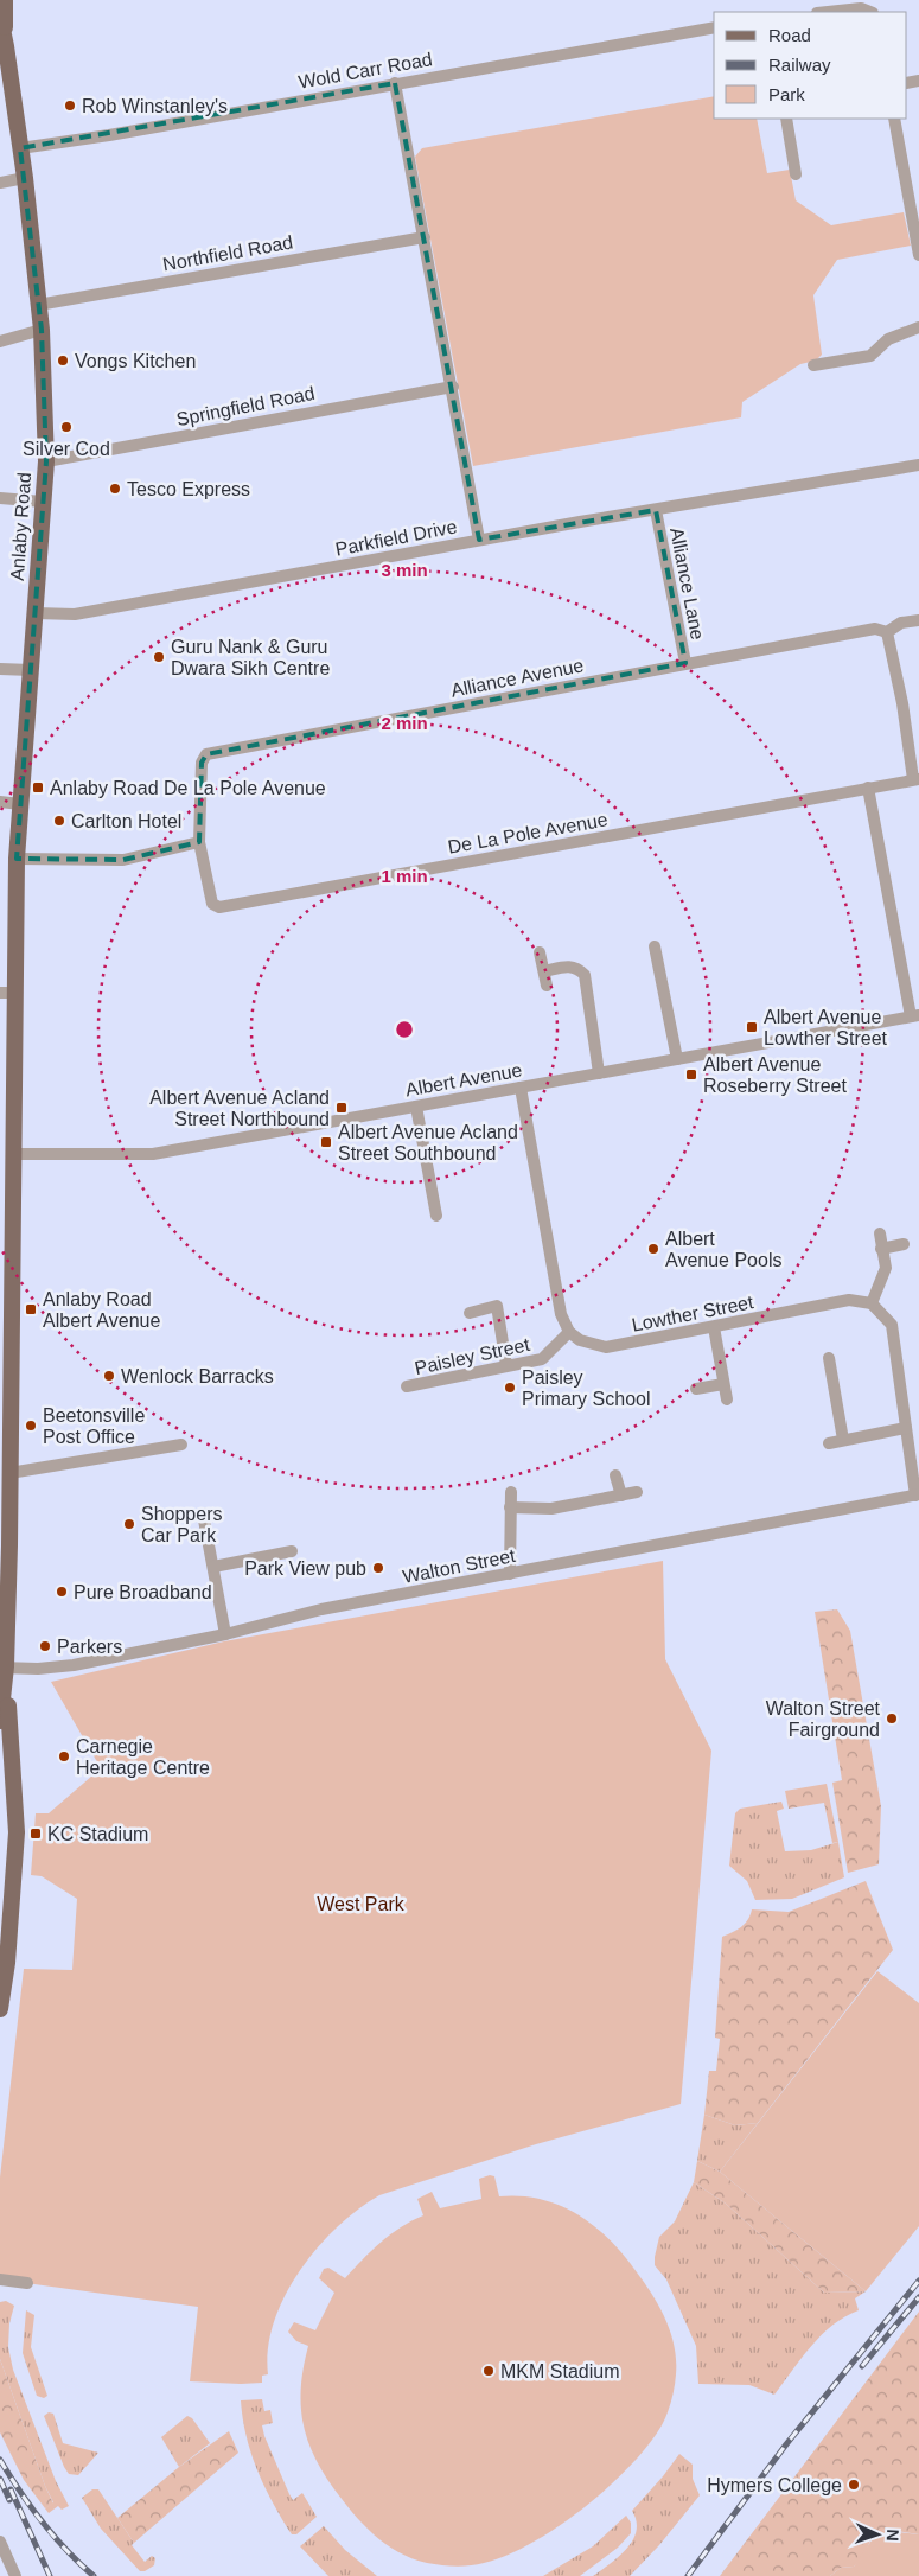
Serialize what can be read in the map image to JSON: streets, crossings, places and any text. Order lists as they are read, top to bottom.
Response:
{
  "streets": {
    "main road": ["Anlaby Road"],
    "street": [
      "Wold Carr Road",
      "Northfield Road",
      "Springfield Road",
      "Parkfield Drive",
      "Alliance Lane",
      "Alliance Avenue",
      "De La Pole Avenue",
      "Albert Avenue",
      "Lowther Street",
      "Paisley Street",
      "Walton Street"
    ]
  },
  "crossings": [
    ["Wold Carr Road", "Anlaby Road"],
    ["Northfield Road", "Anlaby Road"],
    ["Springfield Road", "Anlaby Road"],
    ["Anlaby Road", "Parkfield Drive"],
    ["Anlaby Road", "Albert Avenue"],
    ["Anlaby Road", "Walton Street"],
    ["Parkfield Drive", "Alliance Lane"],
    ["Alliance Lane", "Alliance Avenue"],
    ["Alliance Avenue", "De La Pole Avenue"],
    ["Lowther Street", "Paisley Street"]
  ],
  "parks": ["West Park"],
  "places": {
    "other": [
      "Rob Winstanley's",
      "Vongs Kitchen",
      "Silver Cod",
      "Tesco Express",
      "Guru Nank & Guru Dwara Sikh Centre",
      "Carlton Hotel",
      "Albert Avenue Pools",
      "Wenlock Barracks",
      "Paisley Primary School",
      "Beetonsville Post Office",
      "Shoppers Car Park",
      "Park View pub",
      "Pure Broadband",
      "Parkers",
      "Walton Street Fairground",
      "Carnegie Heritage Centre",
      "MKM Stadium",
      "Hymers College"
    ],
    "transit": [
      "Anlaby Road De La Pole Avenue",
      "Albert Avenue Lowther Street",
      "Albert Avenue Roseberry Street",
      "Albert Avenue Acland Street Northbound",
      "Albert Avenue Acland Street Southbound",
      "Anlaby Road Albert Avenue",
      "KC Stadium"
    ]
  },
  "legend": ["Road", "Railway", "Park"],
  "north": "right",
  "rings": ["3 min", "2 min", "1 min"]
}
